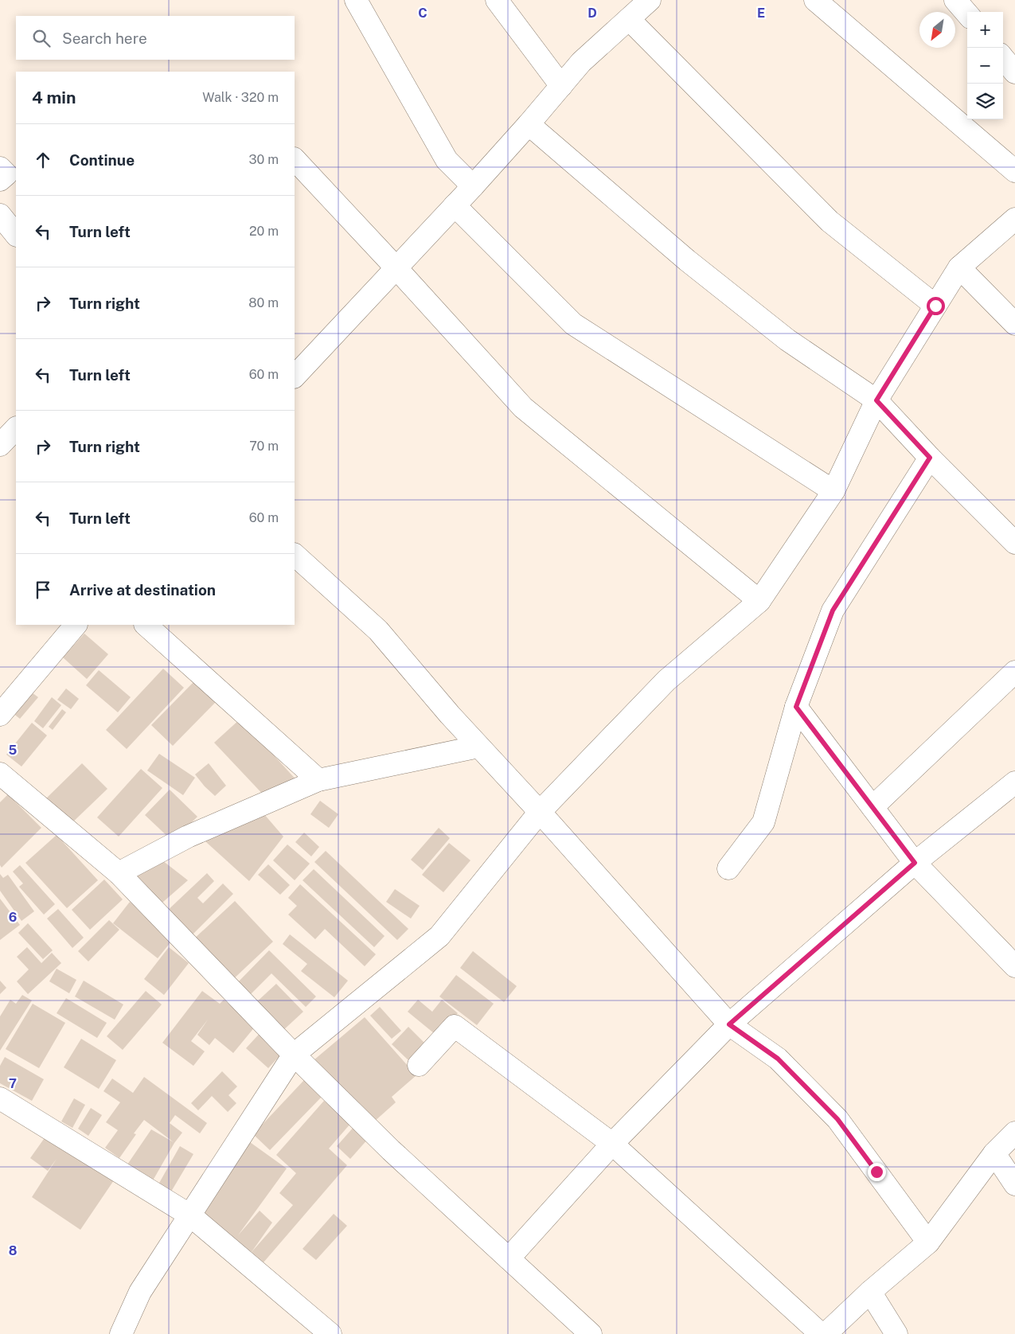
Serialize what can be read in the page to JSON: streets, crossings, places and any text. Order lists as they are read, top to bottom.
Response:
{
  "north": "bottom left",
  "page": {
    "map_buttons": ["+", "−"],
    "search": "Search here",
    "heading": ["4 min", "Walk · 320 m"],
    "list": [
      ["Continue", "30 m"],
      ["Turn left", "20 m"],
      ["Turn right", "80 m"],
      ["Turn left", "60 m"],
      ["Turn right", "70 m"],
      ["Turn left", "60 m"],
      "Arrive at destination"
    ]
  },
  "grid": {
    "columns": ["C", "D", "E"],
    "rows": [
      "5",
      "6",
      "7",
      "8"
    ]
  }
}
